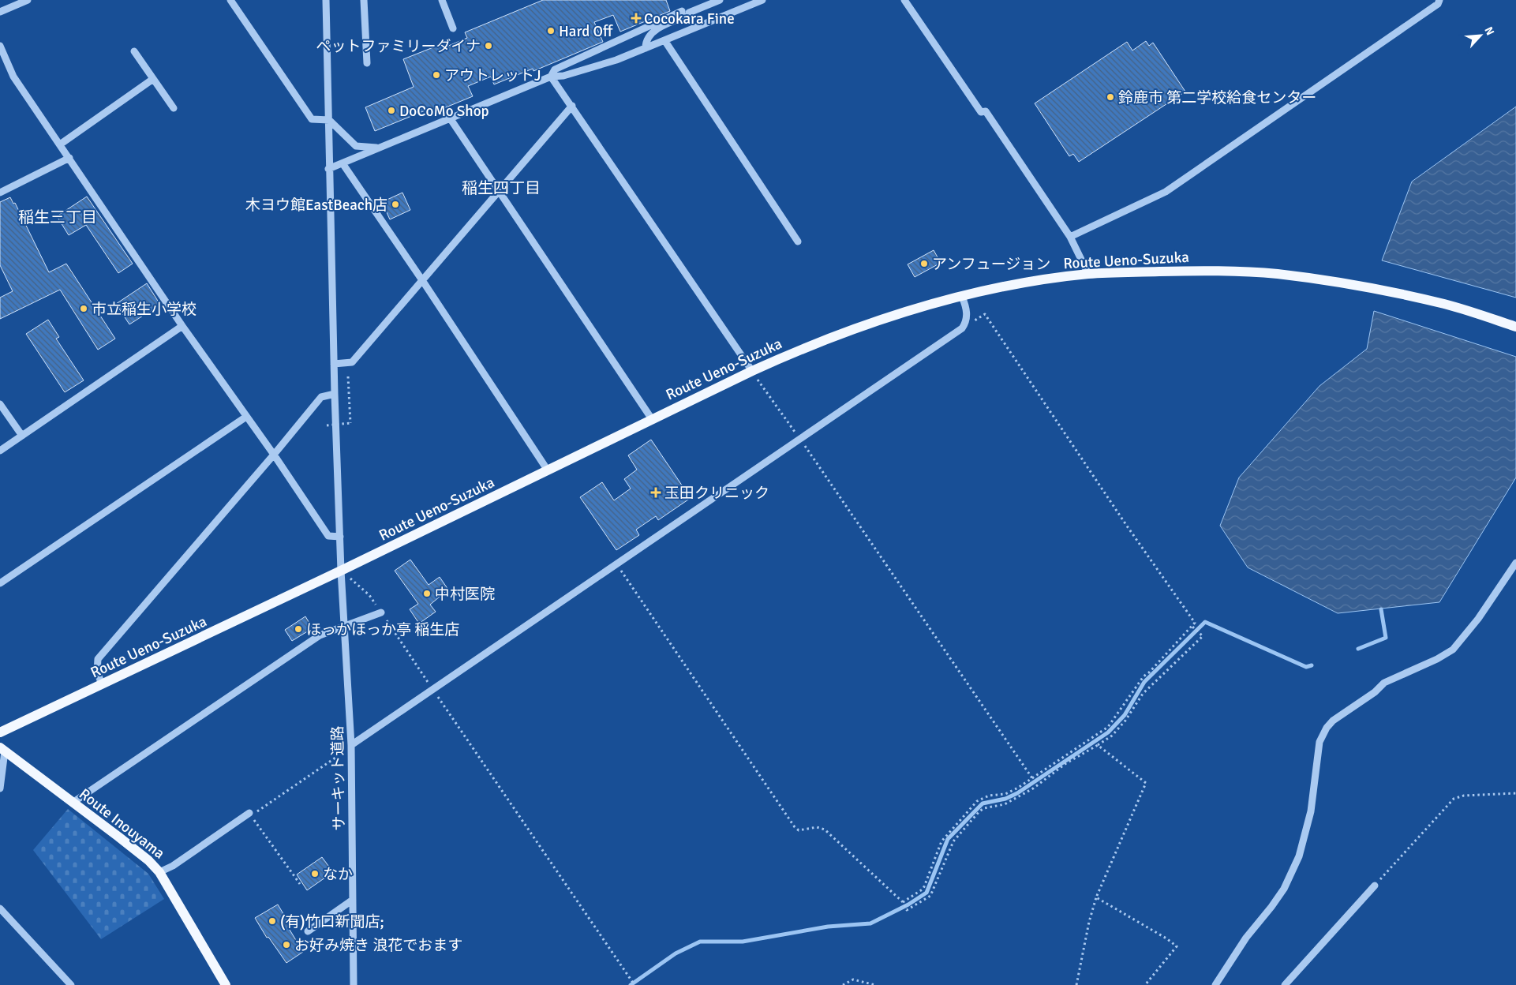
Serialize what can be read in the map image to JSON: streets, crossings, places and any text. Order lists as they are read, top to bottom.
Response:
{
  "streets": {
    "main road": ["Route Ueno-Suzuka", "Route Inouyama"],
    "street": ["サーキット道路"]
  },
  "crossings": [
    ["Route Ueno-Suzuka", "サーキット道路"]
  ],
  "districts": ["稲生四丁目", "稲生三丁目"],
  "places": {
    "health": ["Cocokara Fine", "玉田クリニック"],
    "other": [
      "Hard Off",
      "ペットファミリーダイナ",
      "アウトレットJ",
      "鈴鹿市 第二学校給食センター",
      "DoCoMo Shop",
      "木ヨウ館EastBeach店",
      "アンフュージョン",
      "市立稲生小学校",
      "中村医院",
      "ほっかほっか亭 稲生店",
      "なか",
      "(有)竹口新聞店;",
      "お好み焼き 浪花でおます"
    ]
  },
  "north": "top right"
}
